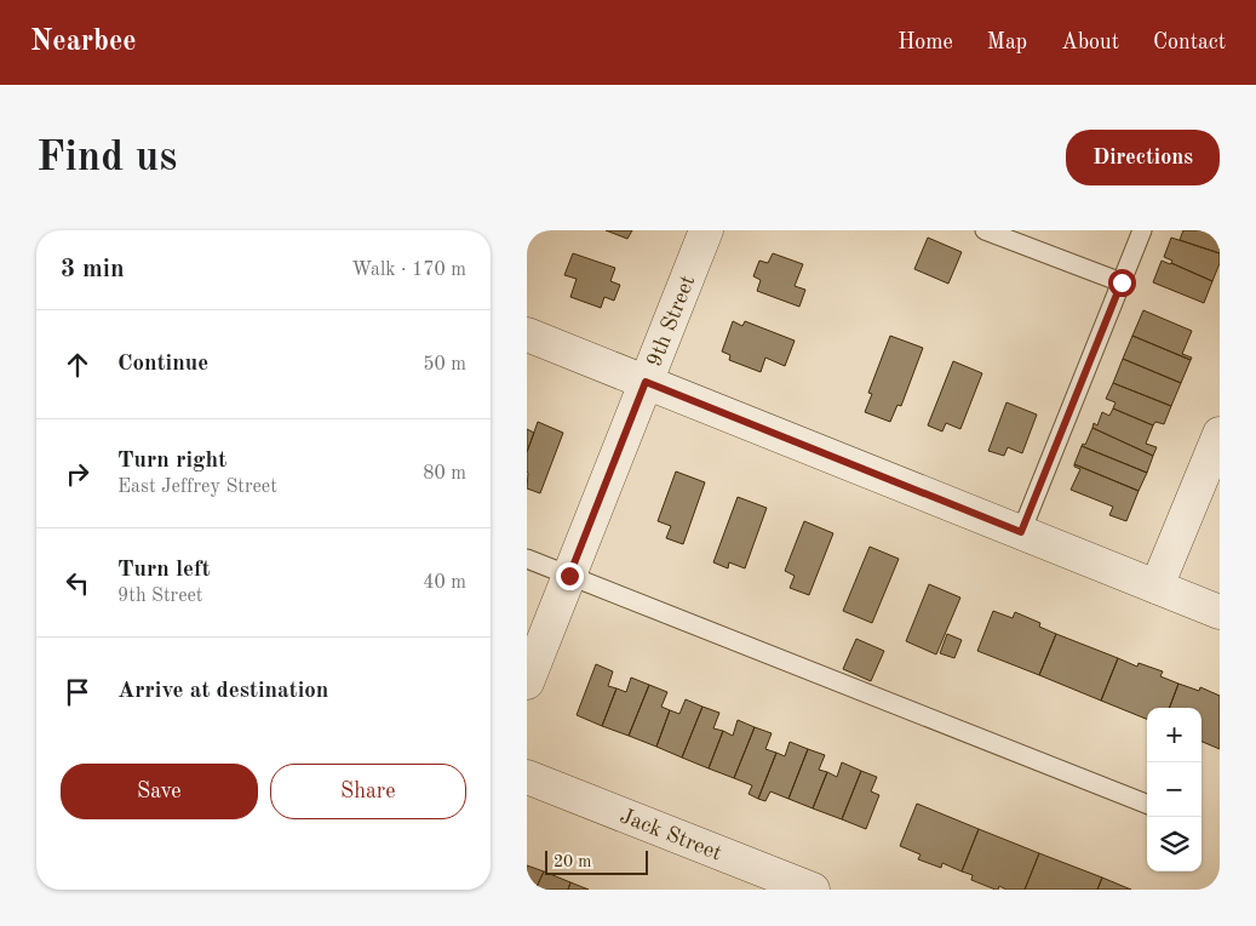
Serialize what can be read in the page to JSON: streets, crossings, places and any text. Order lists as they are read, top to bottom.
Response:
{
  "streets": {
    "street": ["9th Street", "Jack Street"]
  },
  "scale_bar": "20 m",
  "page": {
    "header": "Nearbee",
    "nav": [
      "Home",
      "Map",
      "About",
      "Contact"
    ],
    "buttons": [
      "Directions",
      ["Save", "Share"]
    ],
    "title": "Find us",
    "heading": ["3 min", "Walk · 170 m"],
    "list": [
      ["Continue", "50 m"],
      ["Turn right", "East Jeffrey Street", "80 m"],
      ["Turn left", "9th Street", "40 m"],
      "Arrive at destination"
    ],
    "map_buttons": ["+", "−"],
    "scale": "20 m"
  }
}
